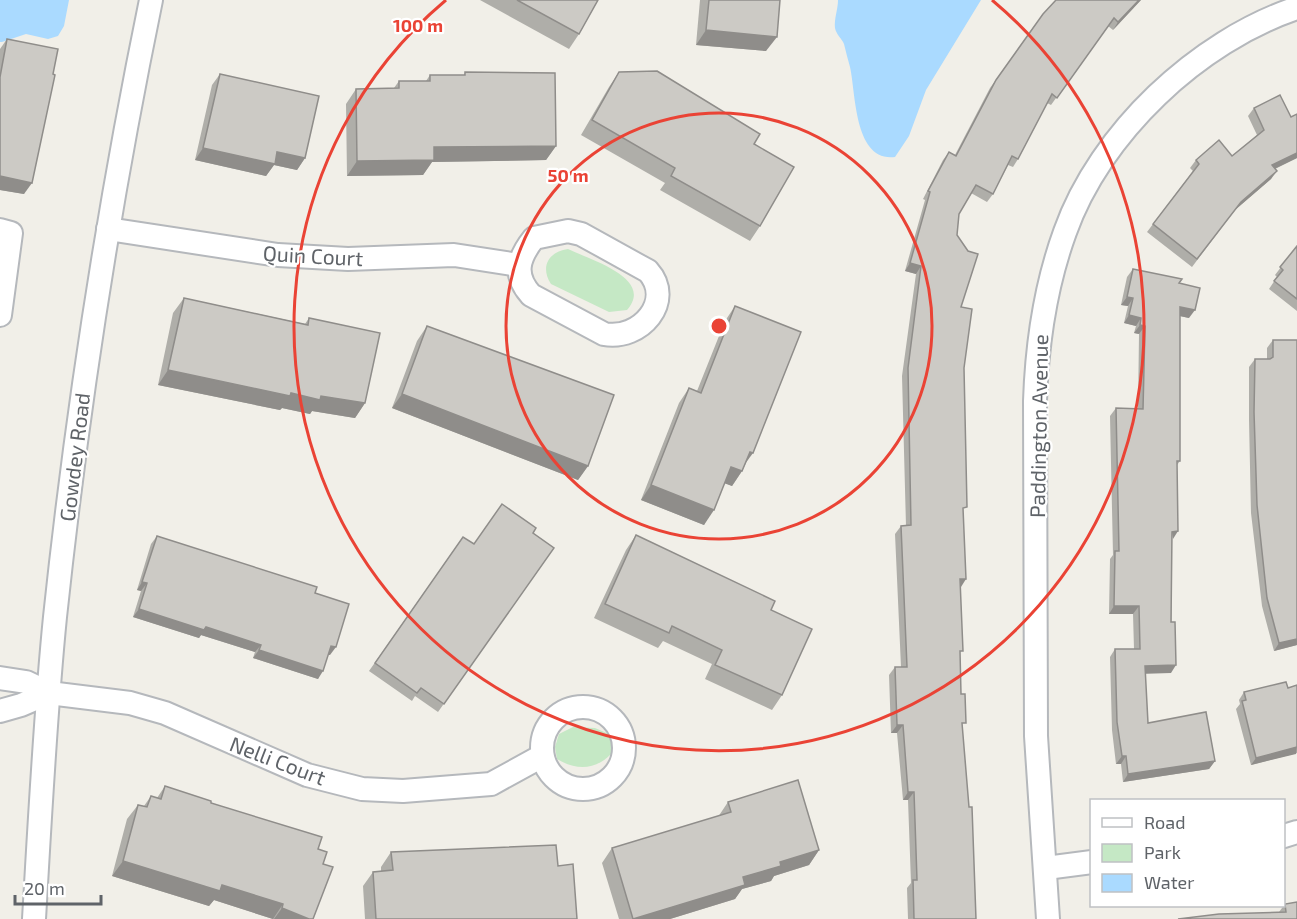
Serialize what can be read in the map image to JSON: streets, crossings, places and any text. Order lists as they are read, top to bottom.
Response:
{
  "streets": {
    "street": [
      "Quin Court",
      "Paddington Avenue",
      "Gowdey Road",
      "Nelli Court"
    ]
  },
  "crossings": [
    ["Quin Court", "Gowdey Road"],
    ["Gowdey Road", "Nelli Court"]
  ],
  "legend": ["Road", "Park", "Water"],
  "scale_bar": "20 m",
  "rings": ["100 m", "50 m"]
}
